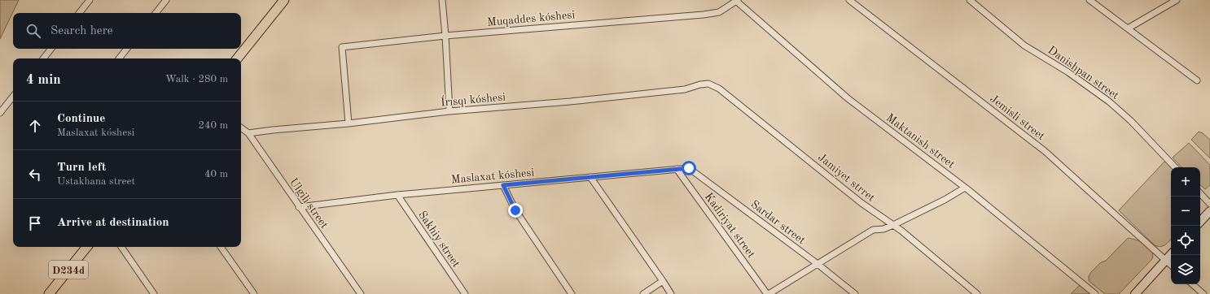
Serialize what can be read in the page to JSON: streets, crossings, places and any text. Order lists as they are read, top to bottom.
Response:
{
  "streets": {
    "main road": ["D234d"],
    "street": [
      "Muqaddes kóshesi",
      "Danishpan street",
      "Írısqı kóshesi",
      "Jemisli street",
      "Maktanish street",
      "Maslaxat kóshesi",
      "Jamiyet strret",
      "Ulgili street",
      "Sardar street",
      "Kadiriyat street",
      "Sakhiy street"
    ]
  },
  "crossings": [
    ["Muqaddes kóshesi", "Írısqı kóshesi"],
    ["Muqaddes kóshesi", "Maktanish street"],
    ["Írısqı kóshesi", "Jamiyet strret"],
    ["Írısqı kóshesi", "Ulgili street"],
    ["Maslaxat kóshesi", "Ulgili street"],
    ["Maslaxat kóshesi", "Sardar street"],
    ["Maslaxat kóshesi", "Kadiriyat street"],
    ["Maslaxat kóshesi", "Sakhiy street"]
  ],
  "page": {
    "search": "Search here",
    "heading": ["4 min", "Walk · 280 m"],
    "list": [
      ["Continue", "Maslaxat kóshesi", "240 m"],
      ["Turn left", "Ustakhana street", "40 m"],
      "Arrive at destination"
    ],
    "map_buttons": ["+", "−"]
  }
}
